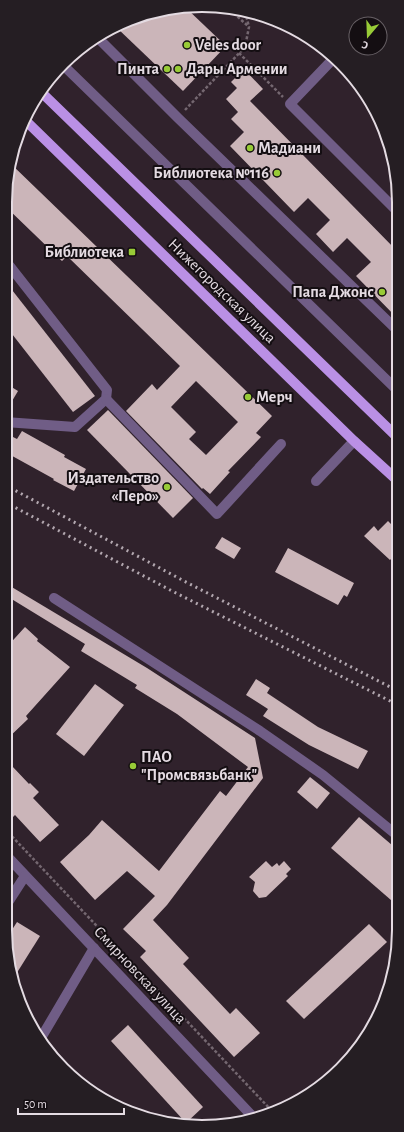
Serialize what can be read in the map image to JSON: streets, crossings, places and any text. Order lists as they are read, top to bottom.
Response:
{
  "streets": {
    "main road": ["Нижегородская улица"],
    "street": ["Смирновская улица"]
  },
  "places": {
    "other": [
      "Veles door",
      "Пинта",
      "Дары Армении",
      "Мадиани",
      "Библиотека №116",
      "Папа Джонс",
      "Мерч",
      "Издательство «Перо»",
      "ПАО \"Промсвязьбанк\""
    ],
    "transit": ["Библиотека"]
  },
  "scale_bar": "50 m",
  "north": "bottom"
}
